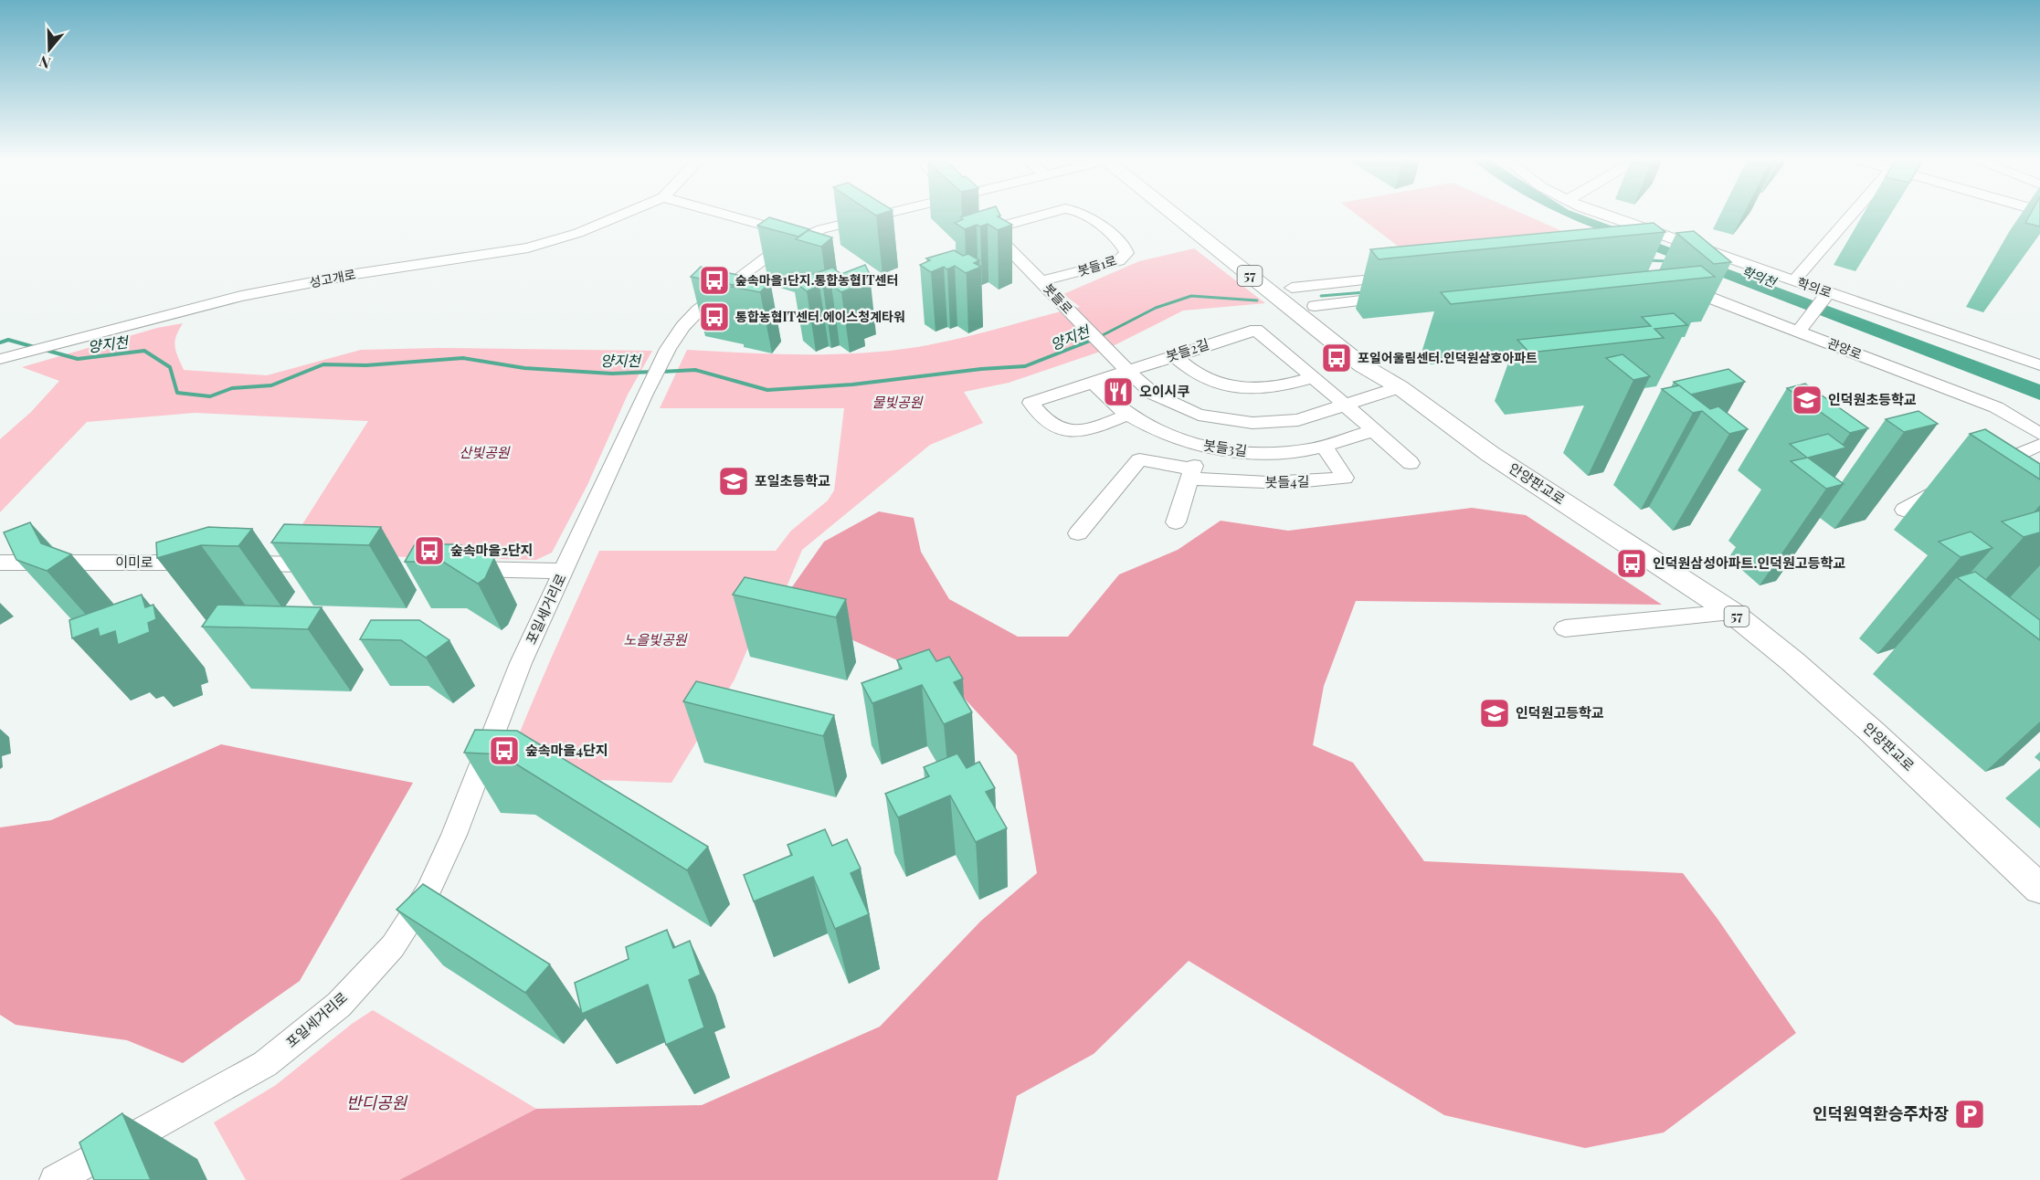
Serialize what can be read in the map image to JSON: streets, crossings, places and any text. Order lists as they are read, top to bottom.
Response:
{
  "streets": {
    "main road": ["57", "안양판교로"],
    "street": [
      "봇들1로",
      "성고개로",
      "학의로",
      "봇들로",
      "관양로",
      "봇들2길",
      "봇들3길",
      "봇들4길",
      "이미로",
      "포일세거리로"
    ]
  },
  "crossings": [
    ["봇들1로", "봇들로"],
    ["봇들로", "봇들2길"],
    ["봇들로", "안양판교로"],
    ["봇들2길", "봇들3길"],
    ["봇들3길", "봇들4길"]
  ],
  "water": ["학의천", "양지천"],
  "parks": [
    "물빛공원",
    "산빛공원",
    "노을빛공원",
    "반디공원"
  ],
  "places": {
    "bus stop": [
      "숲속마을1단지.통합농협IT센터",
      "통합농협IT센터.에이스청계타워",
      "포일어울림센터.인덕원삼호아파트",
      "숲속마을2단지",
      "인덕원삼성아파트.인덕원고등학교",
      "숲속마을4단지"
    ],
    "restaurant": ["오이시쿠"],
    "school or university": ["인덕원초등학교", "포일초등학교", "인덕원고등학교"],
    "parking": ["인덕원역환승주차장"]
  },
  "north": "bottom"
}
